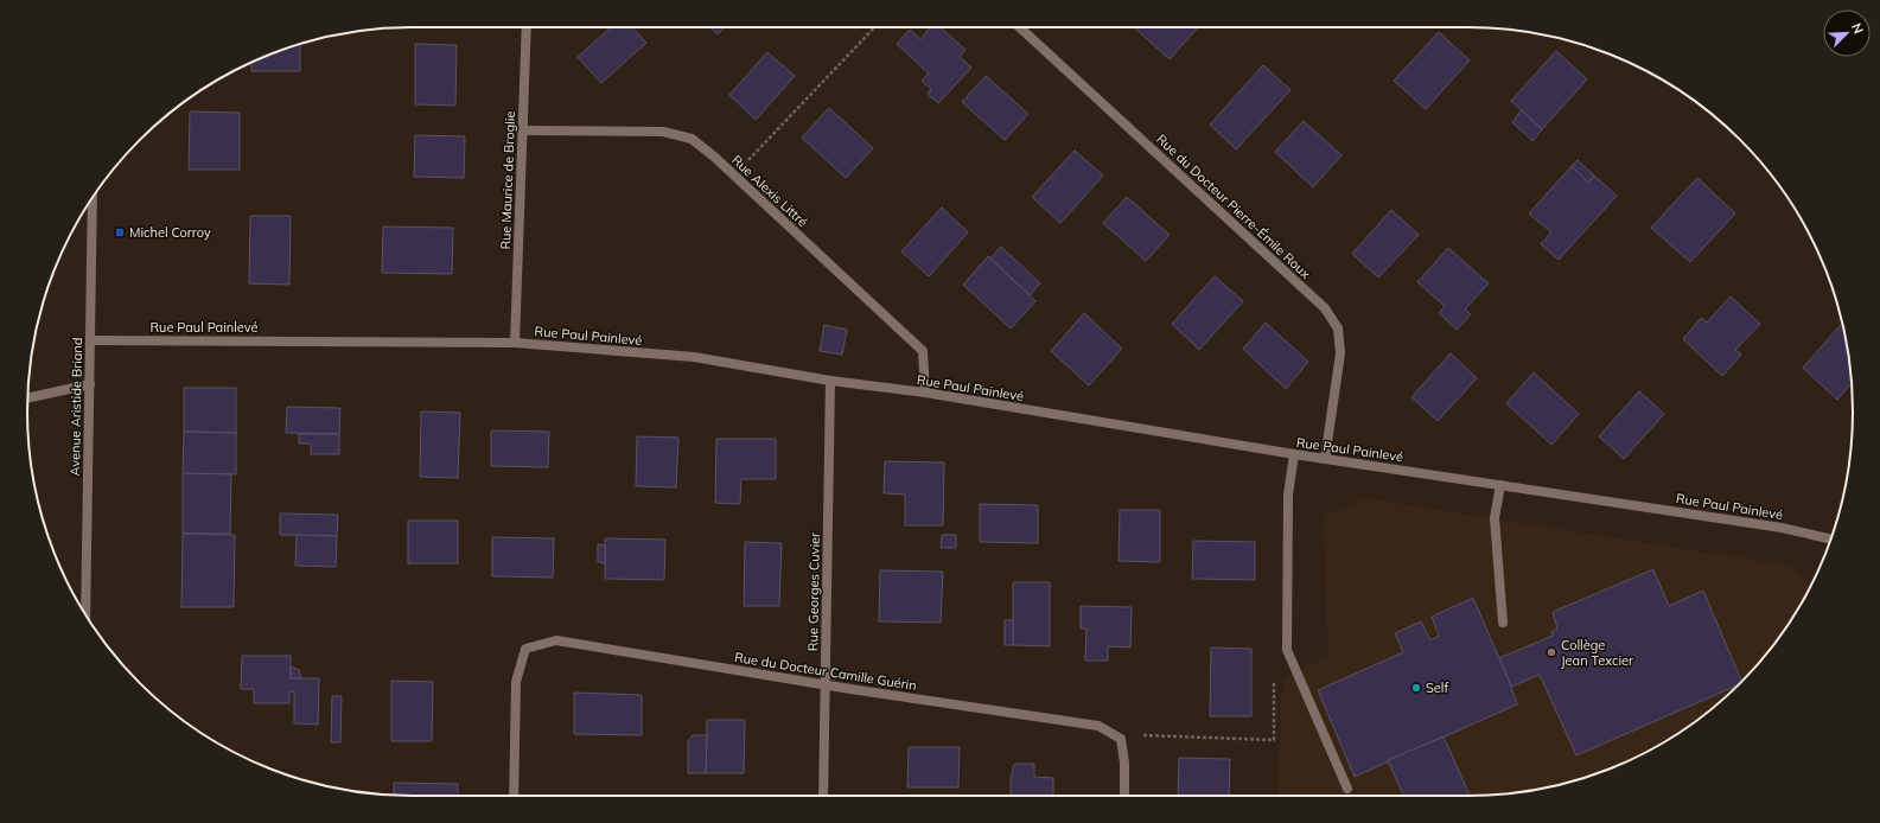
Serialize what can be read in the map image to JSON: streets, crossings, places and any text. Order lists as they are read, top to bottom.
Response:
{
  "streets": {
    "street": [
      "Rue Maurice de Broglie",
      "Rue Alexis Littré",
      "Rue du Docteur Pierre-Émile Roux",
      "Rue Paul Painlevé",
      "Avenue Aristide Briand",
      "Rue Georges Cuvier",
      "Rue du Docteur Camille Guérin"
    ]
  },
  "crossings": [
    ["Rue Maurice de Broglie", "Rue Alexis Littré"],
    ["Rue Maurice de Broglie", "Rue Paul Painlevé"],
    ["Rue Alexis Littré", "Rue Paul Painlevé"],
    ["Rue du Docteur Pierre-Émile Roux", "Rue Paul Painlevé"],
    ["Rue Paul Painlevé", "Avenue Aristide Briand"],
    ["Rue Paul Painlevé", "Rue Georges Cuvier"],
    ["Rue Georges Cuvier", "Rue du Docteur Camille Guérin"]
  ],
  "places": {
    "transit": ["Michel Corroy"],
    "other": ["Collège Jean Texcier", "Self"]
  },
  "north": "top right"
}
